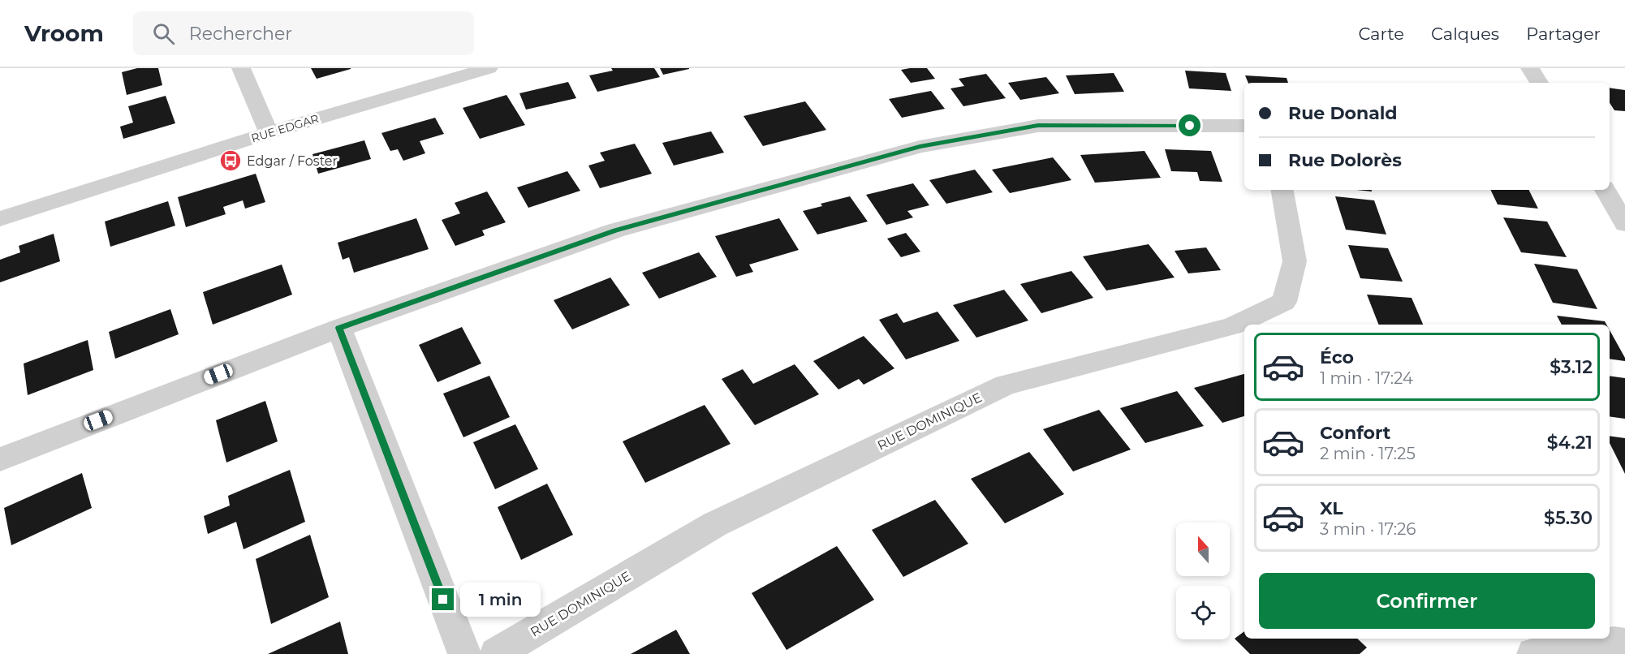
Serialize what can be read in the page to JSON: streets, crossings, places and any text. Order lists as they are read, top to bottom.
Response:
{
  "streets": {
    "street": ["RUE EDGAR", "RUE DOMINIQUE"]
  },
  "places": {
    "bus stop": ["Edgar / Foster"]
  },
  "north": "top",
  "page": {
    "header": "Vroom",
    "search": "Rechercher",
    "nav": ["Carte", "Calques", "Partager"],
    "banner": ["Rue Donald", "Rue Dolorès"],
    "list": [
      {
        "name": "Éco",
        "note": "1 min · 17:24",
        "value": "$3.12"
      },
      {
        "name": "Confort",
        "note": "2 min · 17:25",
        "value": "$4.21"
      },
      {
        "name": "XL",
        "note": "3 min · 17:26",
        "value": "$5.30"
      }
    ],
    "buttons": "Confirmer",
    "bubble": "1 min"
  }
}
